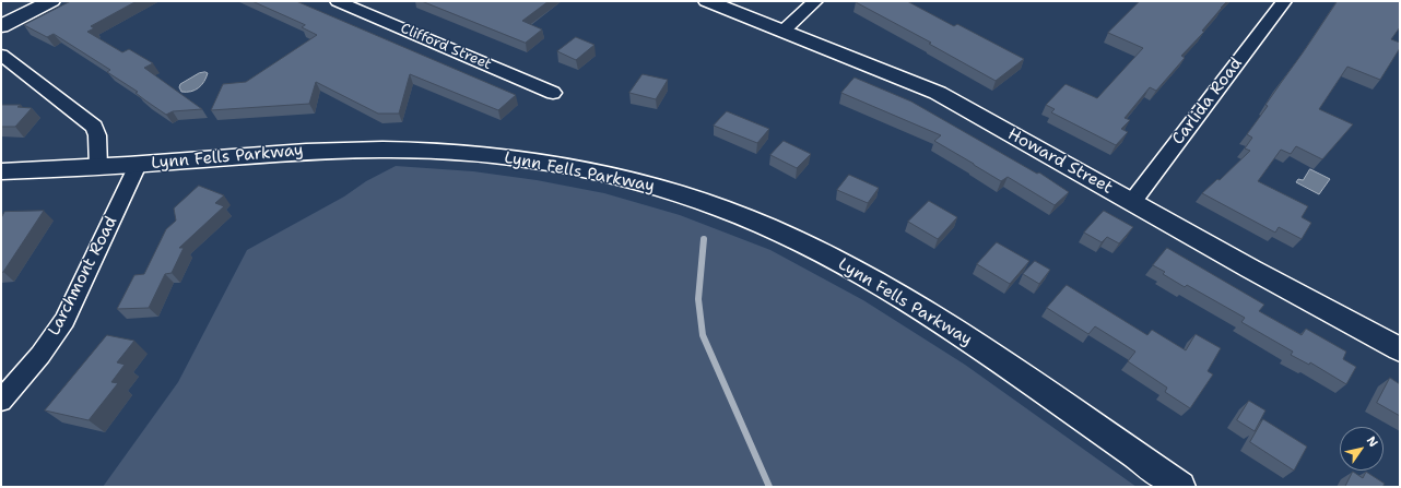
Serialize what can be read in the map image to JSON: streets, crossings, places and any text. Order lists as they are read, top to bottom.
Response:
{
  "streets": {
    "main road": ["Lynn Fells Parkway", "Howard Street"],
    "street": ["Clifford Street", "Carlida Road", "Larchmont Road"]
  },
  "crossings": [
    ["Carlida Road", "Howard Street"],
    ["Lynn Fells Parkway", "Larchmont Road"]
  ],
  "north": "top right"
}
